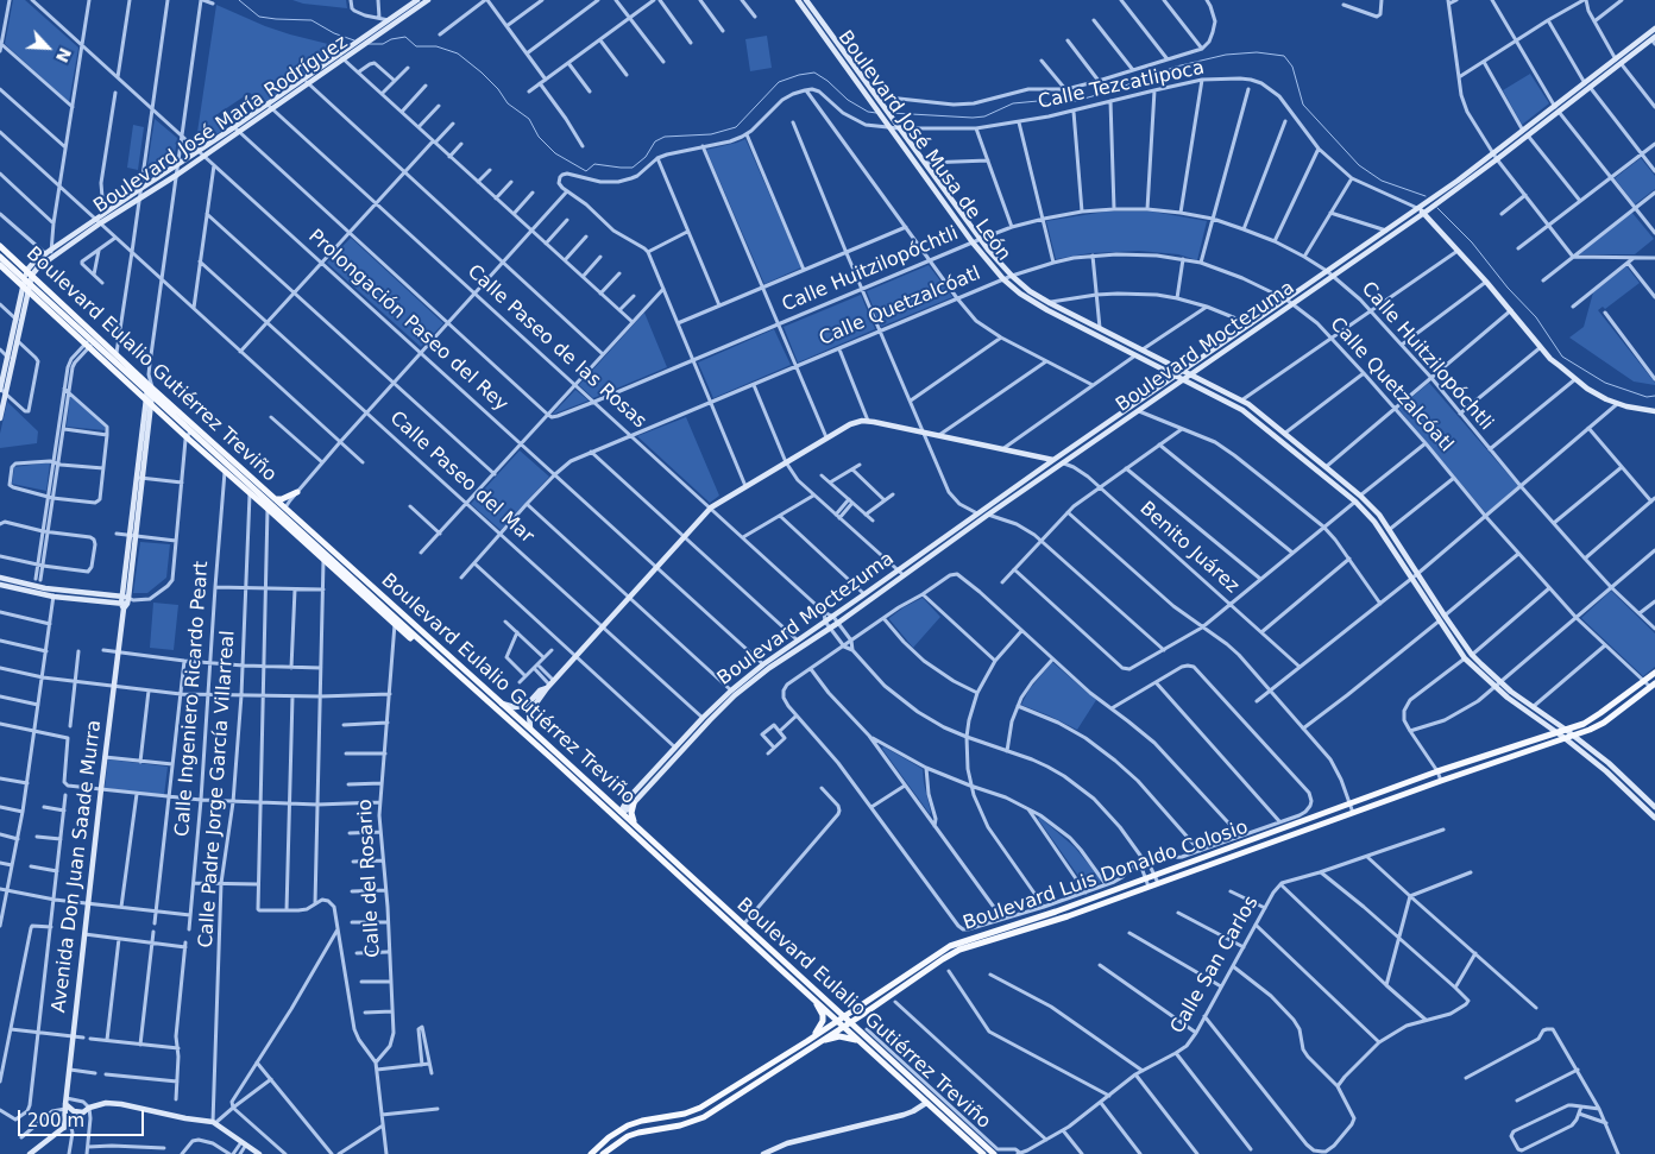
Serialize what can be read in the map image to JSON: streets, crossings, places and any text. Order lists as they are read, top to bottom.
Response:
{
  "streets": {
    "main road": [
      "Calle Tezcatlipoca",
      "Boulevard José María Rodríguez",
      "Boulevard José Musa de León",
      "Boulevard Moctezuma",
      "Boulevard Eulalio Gutiérrez Treviño",
      "Benito Juárez",
      "Avenida Don Juan Saade Murra",
      "Boulevard Luis Donaldo Colosio"
    ],
    "street": [
      "Calle Huitzilopóchtli",
      "Calle Quetzalcóatl",
      "Prolongación Paseo del Rey",
      "Calle Paseo de las Rosas",
      "Calle Paseo del Mar",
      "Calle Ingeniero Ricardo Peart",
      "Calle Padre Jorge García Villarreal",
      "Calle del Rosario",
      "Calle San Carlos"
    ]
  },
  "crossings": [
    ["Calle Tezcatlipoca", "Boulevard José Musa de León"],
    ["Calle Tezcatlipoca", "Boulevard Moctezuma"],
    ["Boulevard José María Rodríguez", "Prolongación Paseo del Rey"],
    ["Boulevard José María Rodríguez", "Calle Paseo de las Rosas"],
    ["Boulevard José María Rodríguez", "Boulevard Eulalio Gutiérrez Treviño"],
    ["Boulevard José Musa de León", "Calle Huitzilopóchtli"],
    ["Boulevard José Musa de León", "Calle Quetzalcóatl"],
    ["Boulevard José Musa de León", "Boulevard Moctezuma"],
    ["Boulevard José Musa de León", "Boulevard Luis Donaldo Colosio"],
    ["Calle Huitzilopóchtli", "Calle Paseo de las Rosas"],
    ["Calle Huitzilopóchtli", "Boulevard Moctezuma"],
    ["Calle Quetzalcóatl", "Prolongación Paseo del Rey"],
    ["Calle Quetzalcóatl", "Calle Paseo de las Rosas"],
    ["Calle Quetzalcóatl", "Boulevard Moctezuma"],
    ["Calle Quetzalcóatl", "Calle Paseo del Mar"],
    ["Calle Quetzalcóatl", "Boulevard Luis Donaldo Colosio"],
    ["Prolongación Paseo del Rey", "Boulevard Moctezuma"],
    ["Calle Paseo de las Rosas", "Boulevard Moctezuma"],
    ["Boulevard Moctezuma", "Boulevard Eulalio Gutiérrez Treviño"],
    ["Boulevard Moctezuma", "Calle Paseo del Mar"],
    ["Boulevard Moctezuma", "Benito Juárez"],
    ["Boulevard Eulalio Gutiérrez Treviño", "Calle Ingeniero Ricardo Peart"],
    ["Boulevard Eulalio Gutiérrez Treviño", "Calle Padre Jorge García Villarreal"],
    ["Boulevard Eulalio Gutiérrez Treviño", "Avenida Don Juan Saade Murra"],
    ["Boulevard Eulalio Gutiérrez Treviño", "Boulevard Luis Donaldo Colosio"],
    ["Boulevard Eulalio Gutiérrez Treviño", "Calle del Rosario"]
  ],
  "scale_bar": "200 m",
  "north": "bottom right"
}
